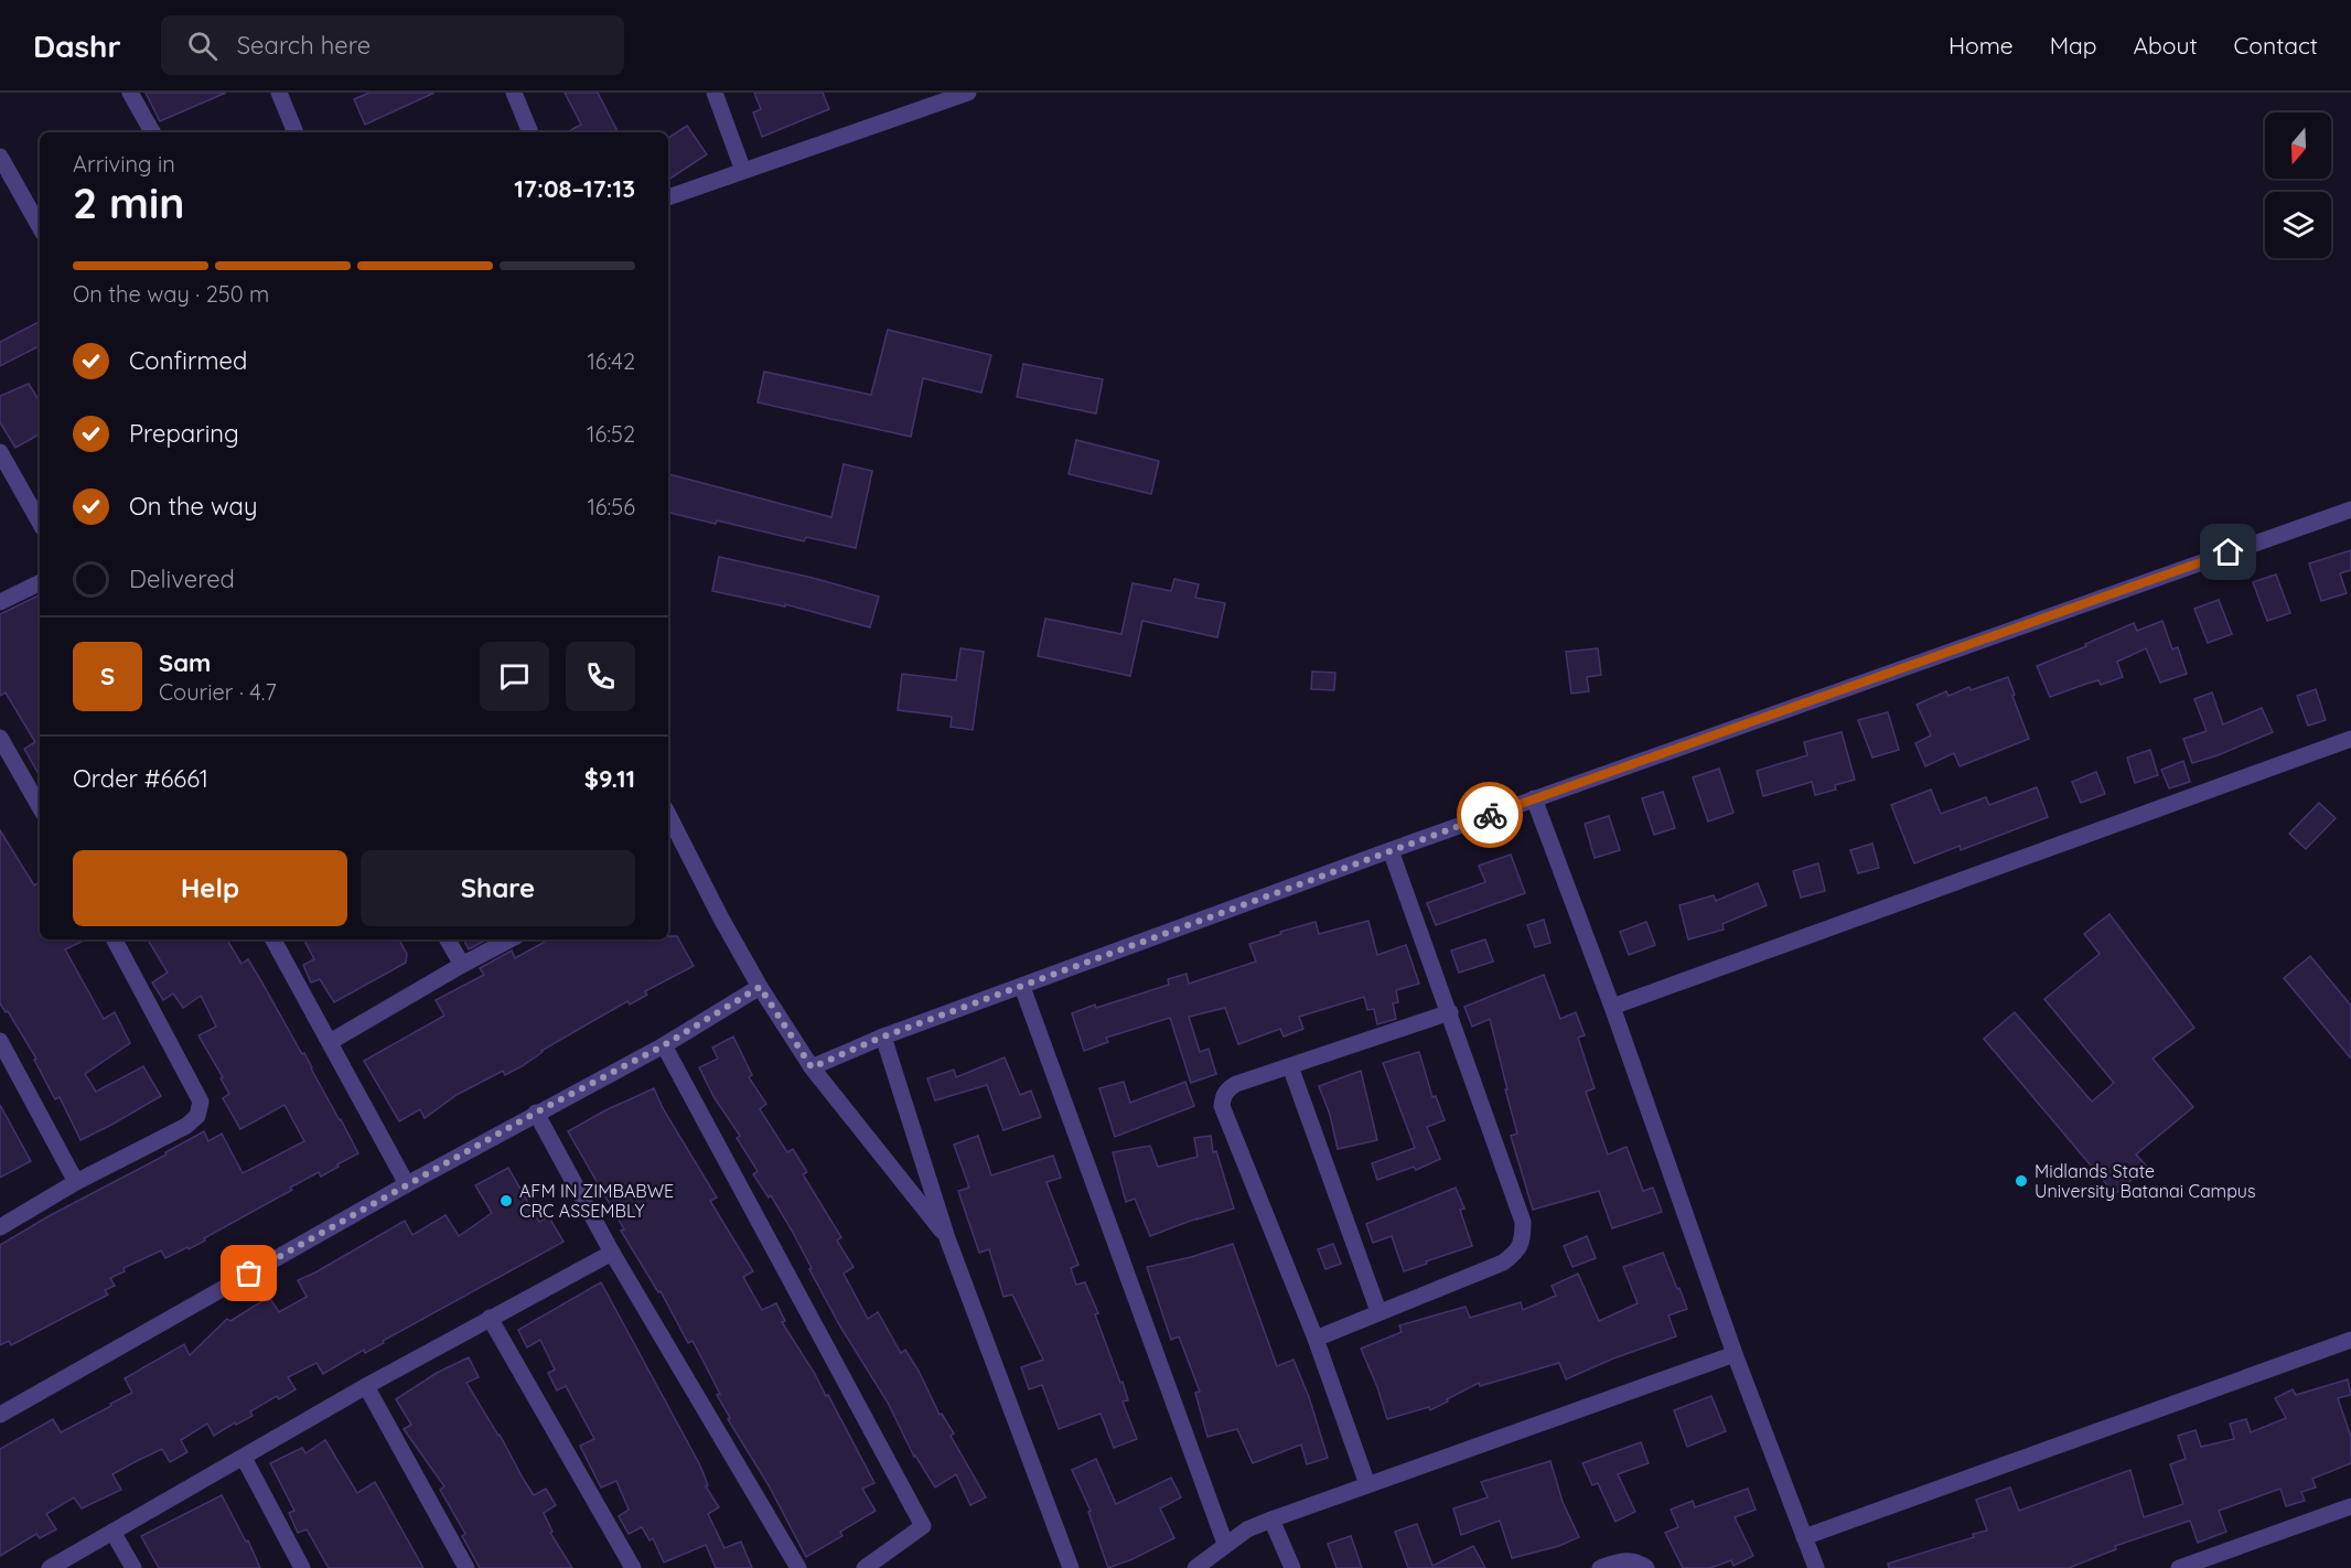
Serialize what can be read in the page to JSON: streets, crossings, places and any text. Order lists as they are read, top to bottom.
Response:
{
  "places": ["Midlands State University Batanai Campus", "AFM IN ZIMBABWE CRC ASSEMBLY"],
  "north": "bottom",
  "page": {
    "header": "Dashr",
    "search": "Search here",
    "nav": [
      "Home",
      "Map",
      "About",
      "Contact"
    ],
    "heading": ["2 min", "Arriving in", "17:08–17:13"],
    "panel": [
      "Sam",
      "Courier · 4.7",
      "Order #6661",
      "$9.11"
    ],
    "bar": "On the way · 250 m",
    "list": [
      ["Confirmed", "16:42"],
      ["Preparing", "16:52"],
      ["On the way", "16:56"],
      "Delivered"
    ],
    "round": "S",
    "buttons": ["Help", "Share"]
  }
}
